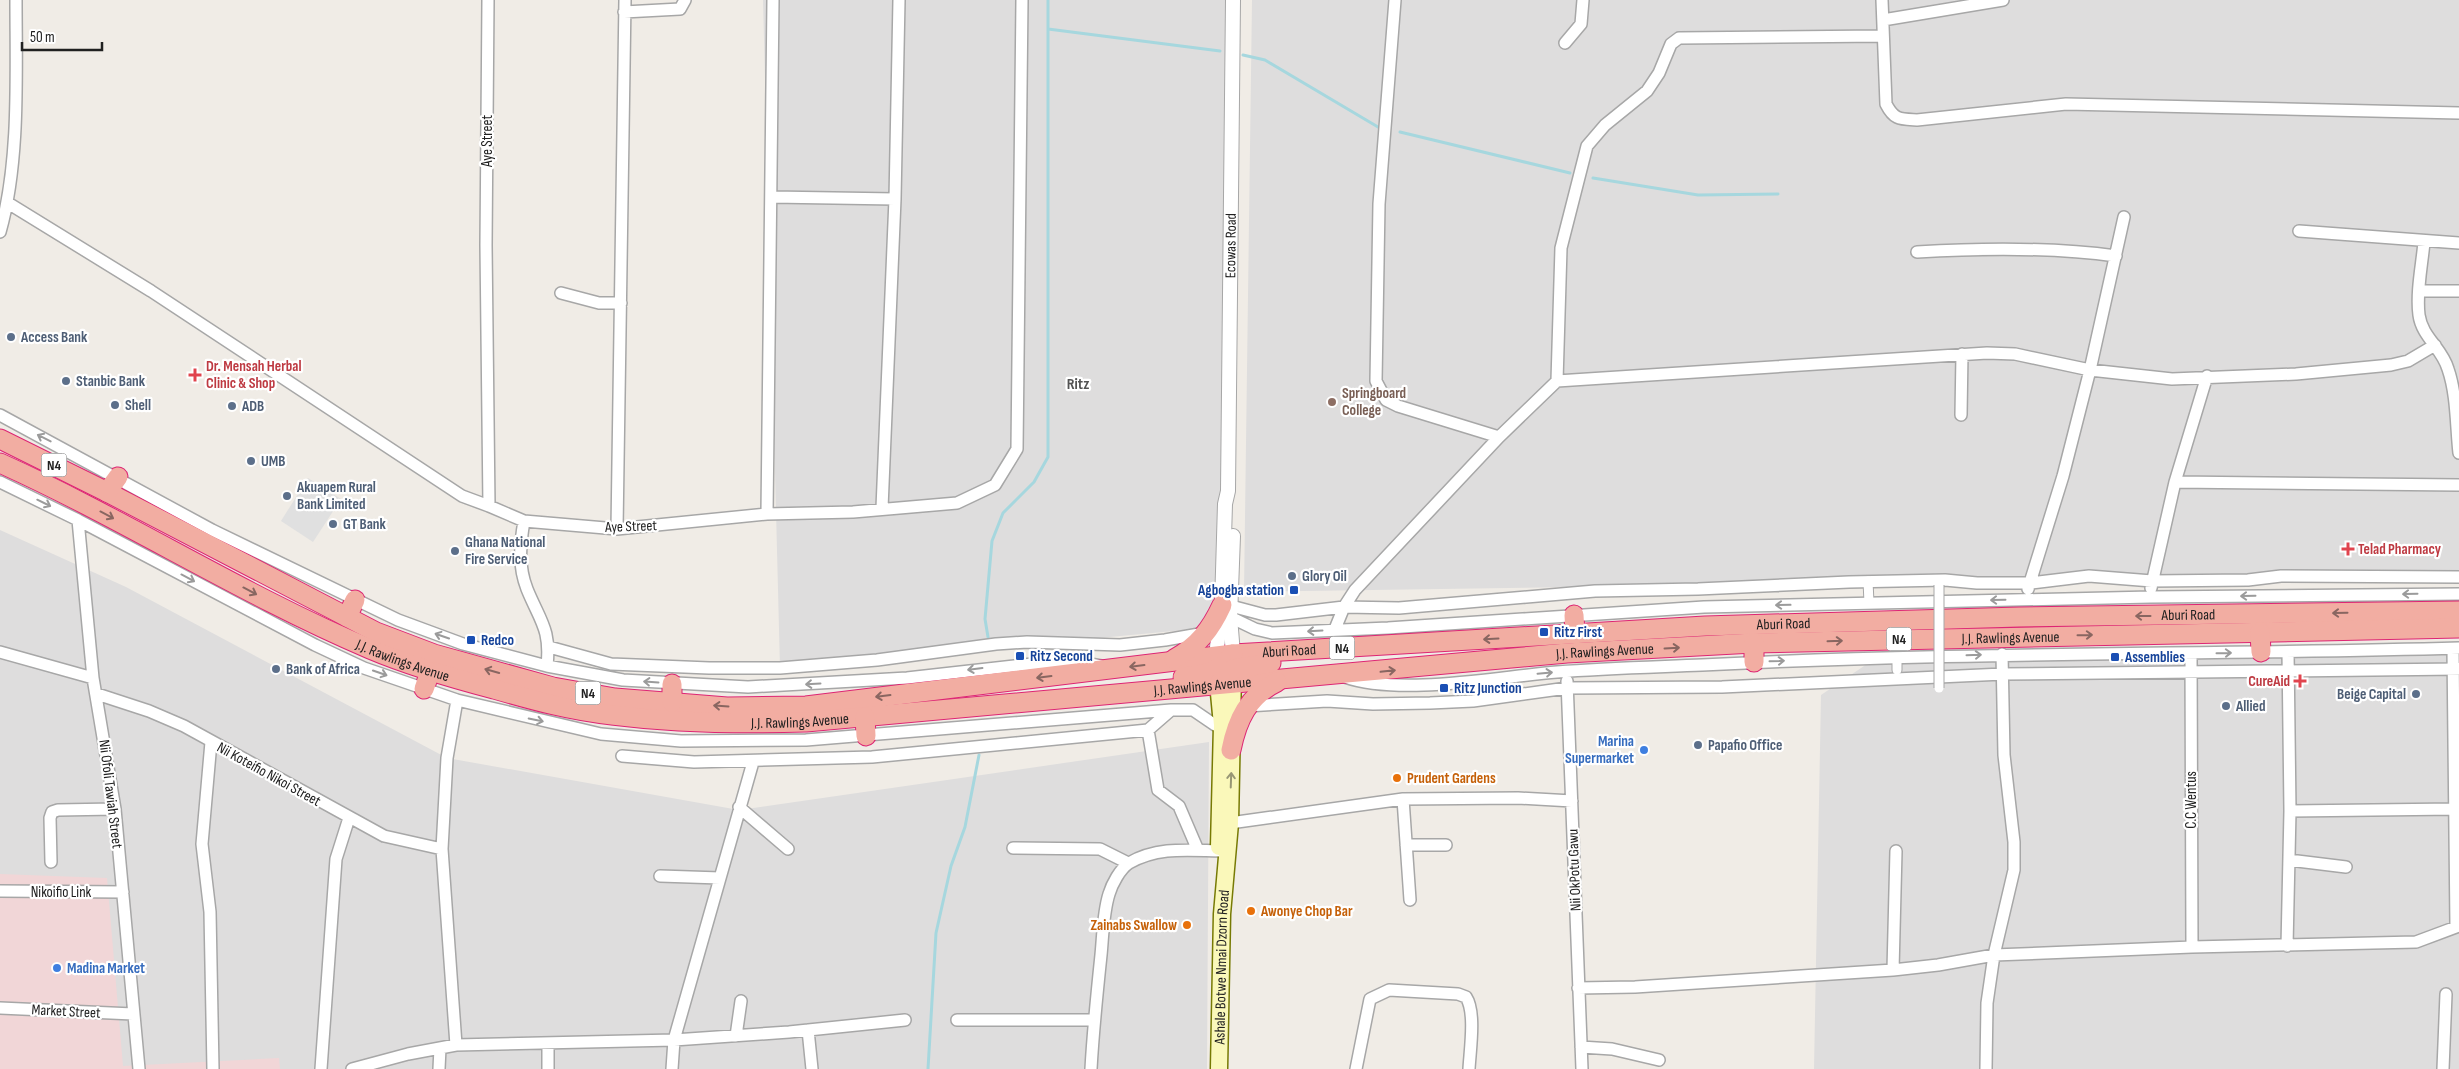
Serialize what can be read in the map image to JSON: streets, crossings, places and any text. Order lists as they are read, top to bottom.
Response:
{
  "streets": {
    "highway": ["N4", "Aburi Road", "J.J. Rawlings Avenue"],
    "main road": ["Ashale Botwe Nmai Dzorn Road"],
    "street": [
      "Aye Street",
      "Ecowas Road",
      "Nii Koteifio Nikoi Street",
      "Nii Ofoli Tawiah Street",
      "C.C Wentus",
      "Nii OkPotu Gawu",
      "Nikoifio Link",
      "Market Street"
    ]
  },
  "crossings": [
    ["Ecowas Road", "Aburi Road"],
    ["Ecowas Road", "J.J. Rawlings Avenue"],
    ["Aburi Road", "J.J. Rawlings Avenue"],
    ["Nii Koteifio Nikoi Street", "Nii Ofoli Tawiah Street"],
    ["Nii Ofoli Tawiah Street", "Nikoifio Link"],
    ["Nii Ofoli Tawiah Street", "Market Street"]
  ],
  "one_way": ["Aburi Road"],
  "districts": ["Ritz"],
  "places": {
    "other": [
      "Access Bank",
      "Stanbic Bank",
      "Springboard College",
      "Shell",
      "ADB",
      "UMB",
      "Akuapem Rural Bank Limited",
      "GT Bank",
      "Ghana National Fire Service",
      "Glory Oil",
      "Bank of Africa",
      "Beige Capital",
      "Allied",
      "Papafio Office",
      "Marina Supermarket",
      "Prudent Gardens",
      "Awonye Chop Bar",
      "Zainabs Swallow",
      "Madina Market"
    ],
    "health": ["Dr. Mensah Herbal Clinic & Shop", "Telad Pharmacy", "CureAid"],
    "transit": [
      "Agbogba station",
      "Ritz First",
      "Redco",
      "Ritz Second",
      "Assemblies",
      "Ritz Junction"
    ]
  },
  "scale_bar": "50 m"
}
